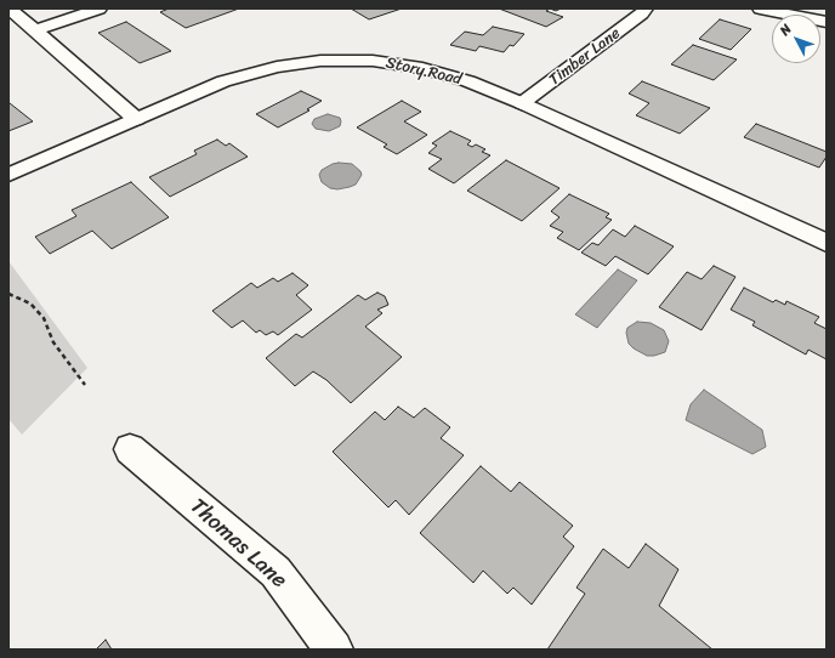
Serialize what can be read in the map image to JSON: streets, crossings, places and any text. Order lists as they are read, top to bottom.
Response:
{
  "streets": {
    "street": ["Timber Lane", "Story Road", "Thomas Lane"]
  },
  "crossings": [
    ["Timber Lane", "Story Road"]
  ],
  "north": "top left"
}
